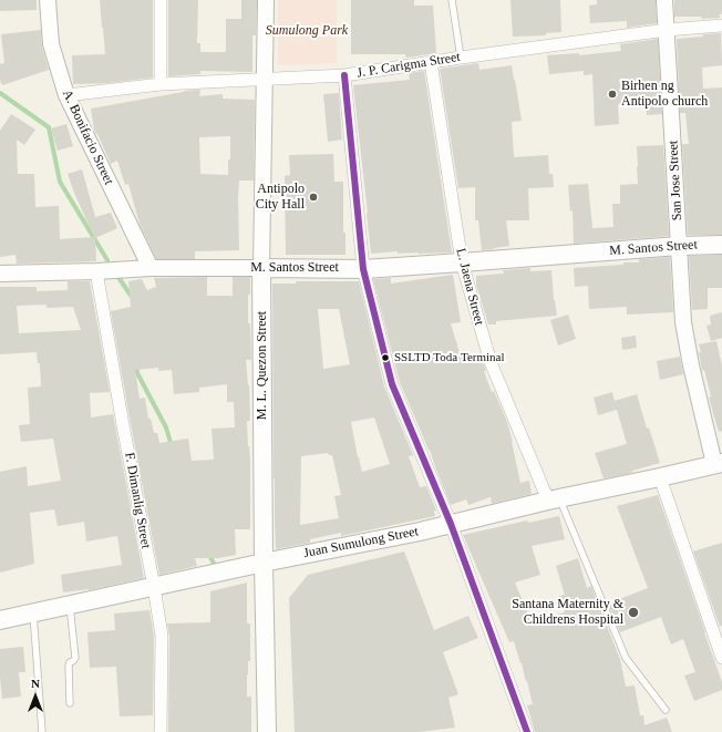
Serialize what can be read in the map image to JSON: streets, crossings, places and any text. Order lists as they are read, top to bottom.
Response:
{
  "streets": {
    "main road": ["M. Santos Street", "M. L. Quezon Street", "Juan Sumulong Street"],
    "street": [
      "J. P. Carigma Street",
      "A. Bonifacio Street",
      "San Jose Street",
      "L. Jaena Street",
      "F. Dimanlig Street"
    ]
  },
  "crossings": [
    ["J. P. Carigma Street", "A. Bonifacio Street"],
    ["J. P. Carigma Street", "San Jose Street"],
    ["J. P. Carigma Street", "L. Jaena Street"],
    ["J. P. Carigma Street", "M. L. Quezon Street"],
    ["A. Bonifacio Street", "M. Santos Street"],
    ["San Jose Street", "M. Santos Street"],
    ["San Jose Street", "Juan Sumulong Street"],
    ["M. Santos Street", "L. Jaena Street"],
    ["M. Santos Street", "M. L. Quezon Street"],
    ["M. Santos Street", "F. Dimanlig Street"],
    ["L. Jaena Street", "Juan Sumulong Street"],
    ["M. L. Quezon Street", "Juan Sumulong Street"],
    ["F. Dimanlig Street", "Juan Sumulong Street"]
  ],
  "parks": ["Sumulong Park"],
  "places": [
    "Birhen ng Antipolo church",
    "Antipolo City Hall",
    "SSLTD Toda Terminal",
    "Santana Maternity & Childrens Hospital"
  ],
  "north": "top"
}
